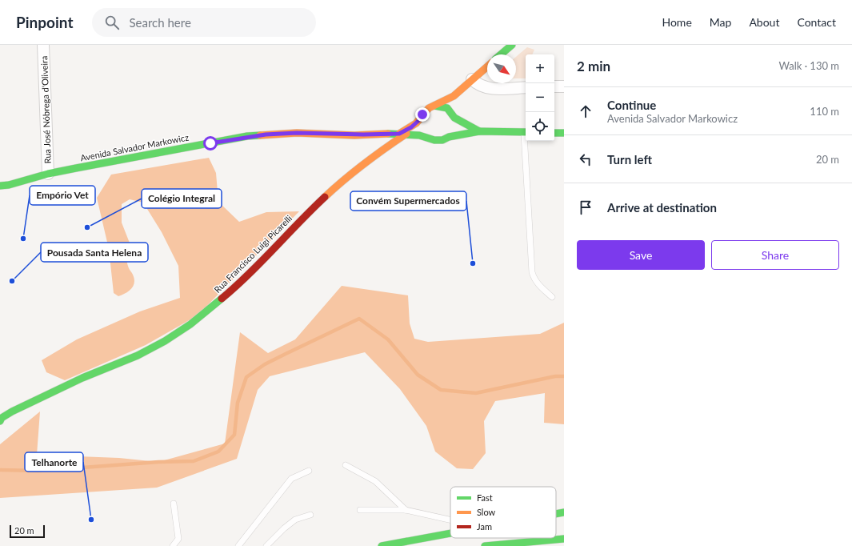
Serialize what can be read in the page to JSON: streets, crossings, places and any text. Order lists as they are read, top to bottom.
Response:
{
  "streets": {
    "street": ["Rua José Nóbrega d'Oliveira", "Avenida Salvador Markowicz", "Rua Francisco Luigi Picarelli"]
  },
  "crossings": [
    ["Rua José Nóbrega d'Oliveira", "Avenida Salvador Markowicz"],
    ["Avenida Salvador Markowicz", "Rua Francisco Luigi Picarelli"]
  ],
  "places": [
    "Colégio Integral",
    "Empório Vet",
    "Convém Supermercados",
    "Pousada Santa Helena",
    "Telhanorte"
  ],
  "legend": ["Fast", "Slow", "Jam"],
  "scale_bar": "20 m",
  "north": "bottom right",
  "page": {
    "header": "Pinpoint",
    "search": "Search here",
    "nav": [
      "Home",
      "Map",
      "About",
      "Contact"
    ],
    "heading": ["2 min", "Walk · 130 m"],
    "map_buttons": ["+", "−"],
    "list": [
      ["Continue", "Avenida Salvador Markowicz", "110 m"],
      ["Turn left", "20 m"],
      "Arrive at destination"
    ],
    "buttons": ["Save", "Share"],
    "scale": "20 m"
  }
}
